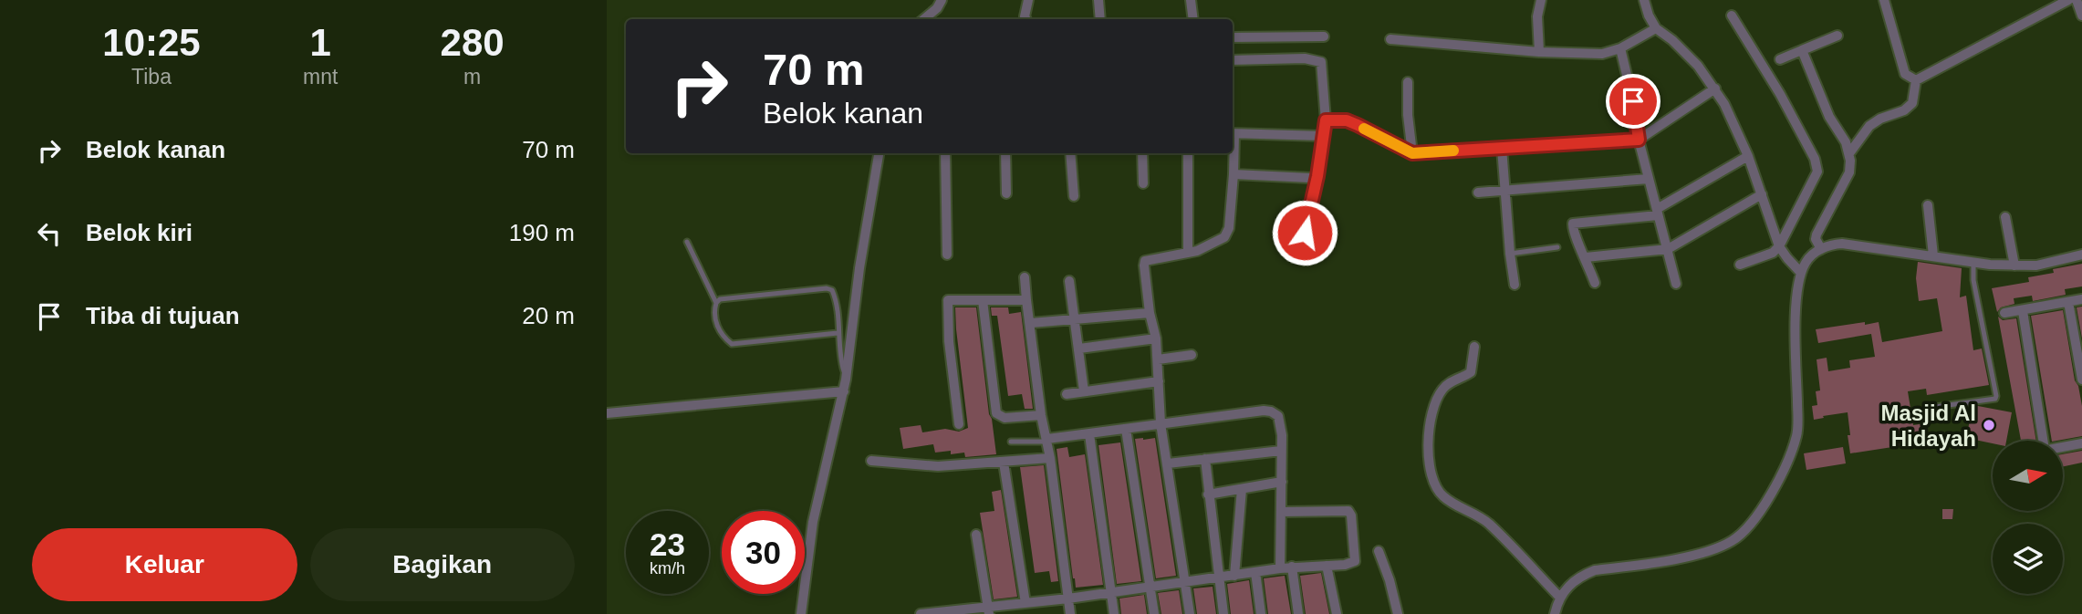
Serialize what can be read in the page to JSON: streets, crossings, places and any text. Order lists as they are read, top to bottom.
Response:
{
  "places": ["Masjid Al Hidayah"],
  "north": "right",
  "page": {
    "eta": [
      "10:25",
      "Tiba",
      "1",
      "mnt",
      "280",
      "m"
    ],
    "turn": ["70 m", "Belok kanan"],
    "list": [
      {
        "name": "Belok kanan",
        "value": "70 m"
      },
      {
        "name": "Belok kiri",
        "value": "190 m"
      },
      {
        "name": "Tiba di tujuan",
        "value": "20 m"
      }
    ],
    "speed": "23 km/h",
    "limit": "30",
    "buttons": ["Keluar", "Bagikan"]
  }
}
